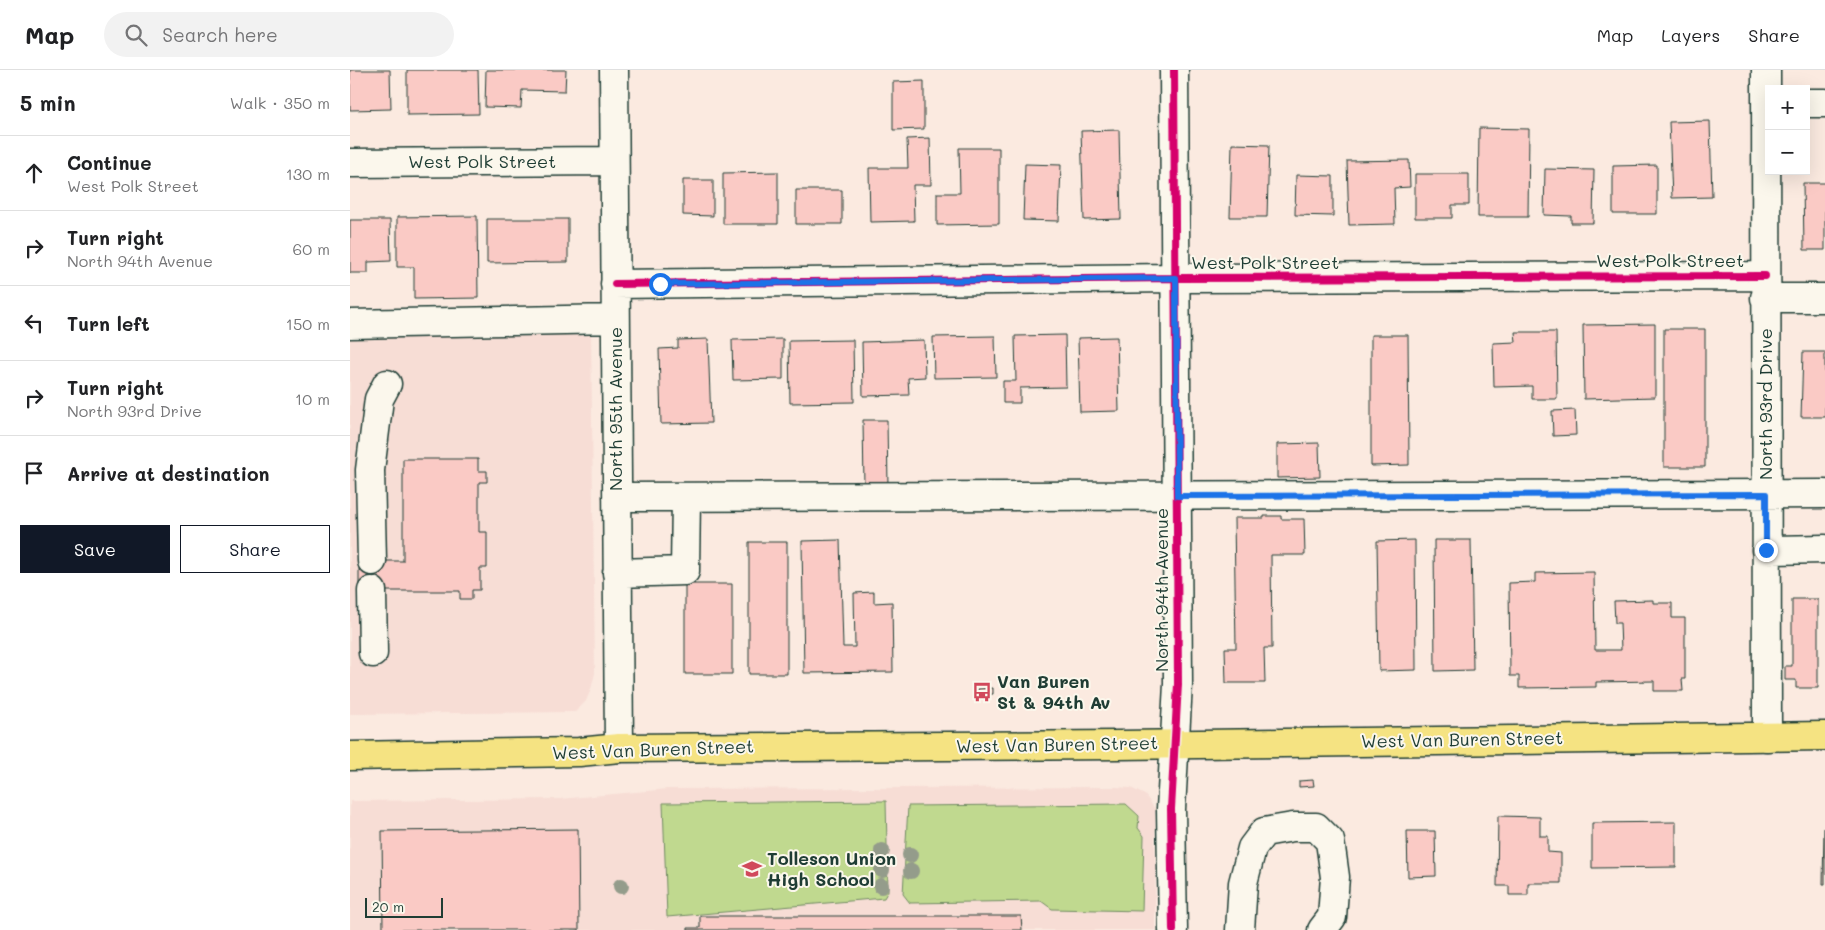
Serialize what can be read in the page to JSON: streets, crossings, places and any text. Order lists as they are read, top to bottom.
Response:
{
  "streets": {
    "main road": ["West Van Buren Street"],
    "street": [
      "West Polk Street",
      "North 93rd Drive",
      "North 95th Avenue",
      "North 94th Avenue"
    ]
  },
  "crossings": [
    ["West Polk Street", "North 93rd Drive"],
    ["West Polk Street", "North 95th Avenue"],
    ["West Polk Street", "North 94th Avenue"],
    ["North 93rd Drive", "West Van Buren Street"],
    ["North 95th Avenue", "West Van Buren Street"],
    ["North 94th Avenue", "West Van Buren Street"]
  ],
  "places": {
    "bus stop": ["Van Buren St & 94th Av"],
    "school or university": ["Tolleson Union High School"]
  },
  "scale_bar": "20 m",
  "page": {
    "header": "Map",
    "search": "Search here",
    "nav": ["Map", "Layers", "Share"],
    "heading": ["5 min", "Walk · 350 m"],
    "map_buttons": ["+", "−"],
    "list": [
      ["Continue", "West Polk Street", "130 m"],
      ["Turn right", "North 94th Avenue", "60 m"],
      ["Turn left", "150 m"],
      ["Turn right", "North 93rd Drive", "10 m"],
      "Arrive at destination"
    ],
    "buttons": ["Save", "Share"],
    "scale": "20 m"
  }
}
